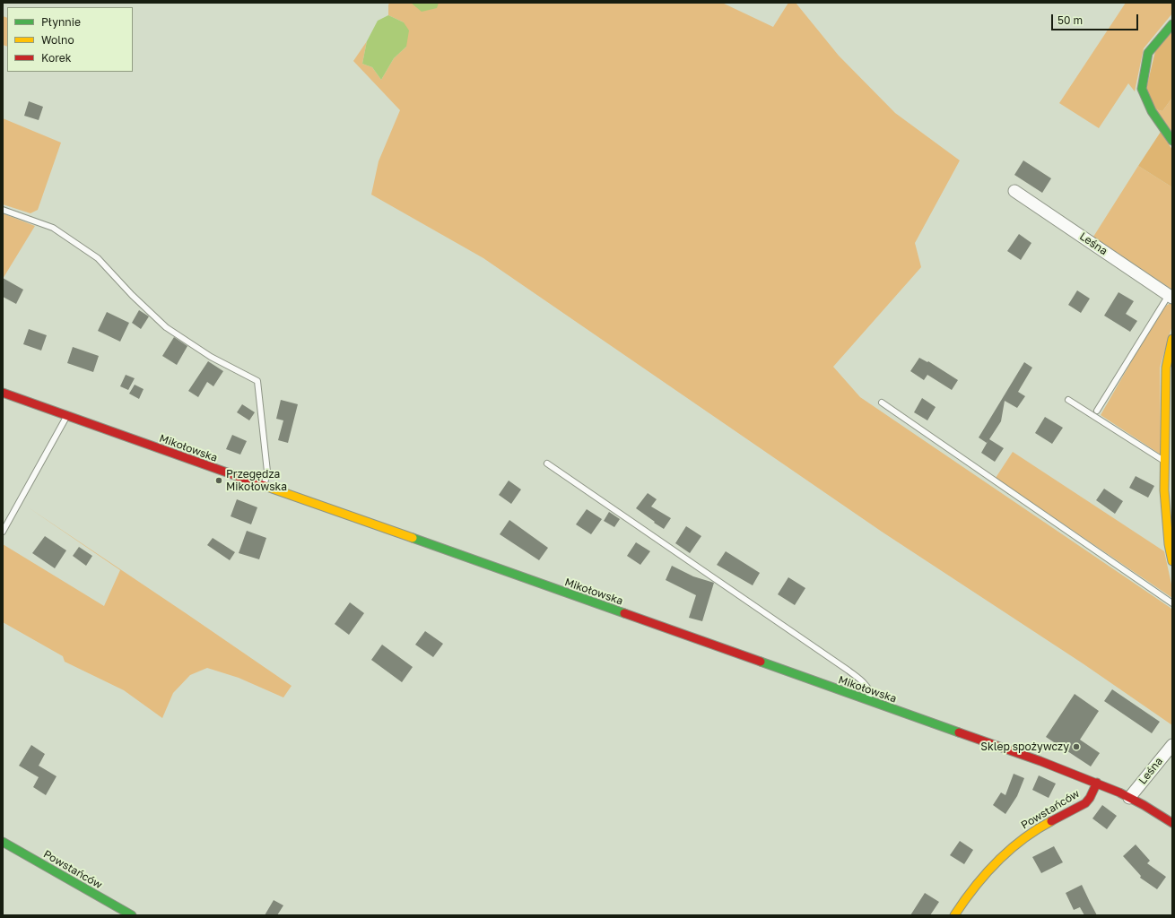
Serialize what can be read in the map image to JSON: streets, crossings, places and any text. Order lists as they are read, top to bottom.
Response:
{
  "streets": {
    "main road": ["Mikołowska", "Powstańców"],
    "street": ["Leśna"]
  },
  "crossings": [
    ["Leśna", "Mikołowska"],
    ["Mikołowska", "Powstańców"]
  ],
  "places": ["Przegędza Mikołowska", "Sklep spożywczy"],
  "legend": ["Płynnie", "Wolno", "Korek"],
  "scale_bar": "50 m"
}
